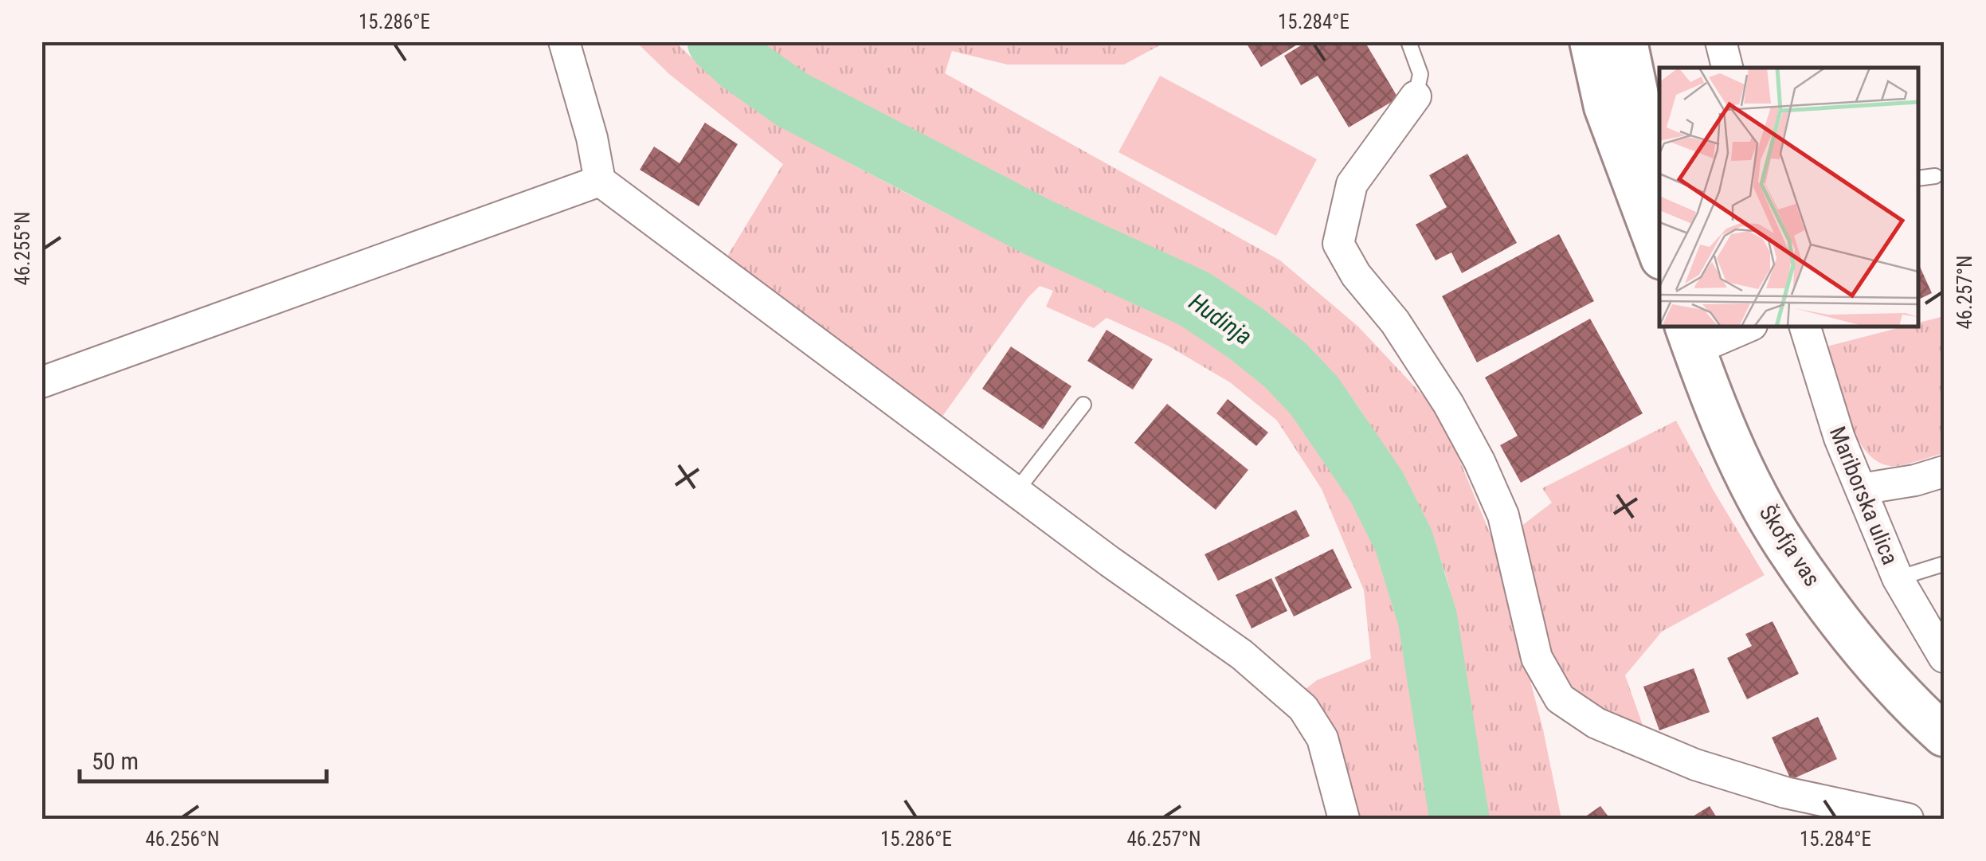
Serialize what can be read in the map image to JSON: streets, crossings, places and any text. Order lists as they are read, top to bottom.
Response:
{
  "streets": {
    "main road": ["Škofja vas"],
    "street": ["Mariborska ulica"]
  },
  "water": ["Hudinja"],
  "scale_bar": "50 m",
  "coordinates": [
    "15.286°E",
    "15.284°E",
    "46.255°N",
    "46.257°N",
    "46.256°N"
  ]
}
